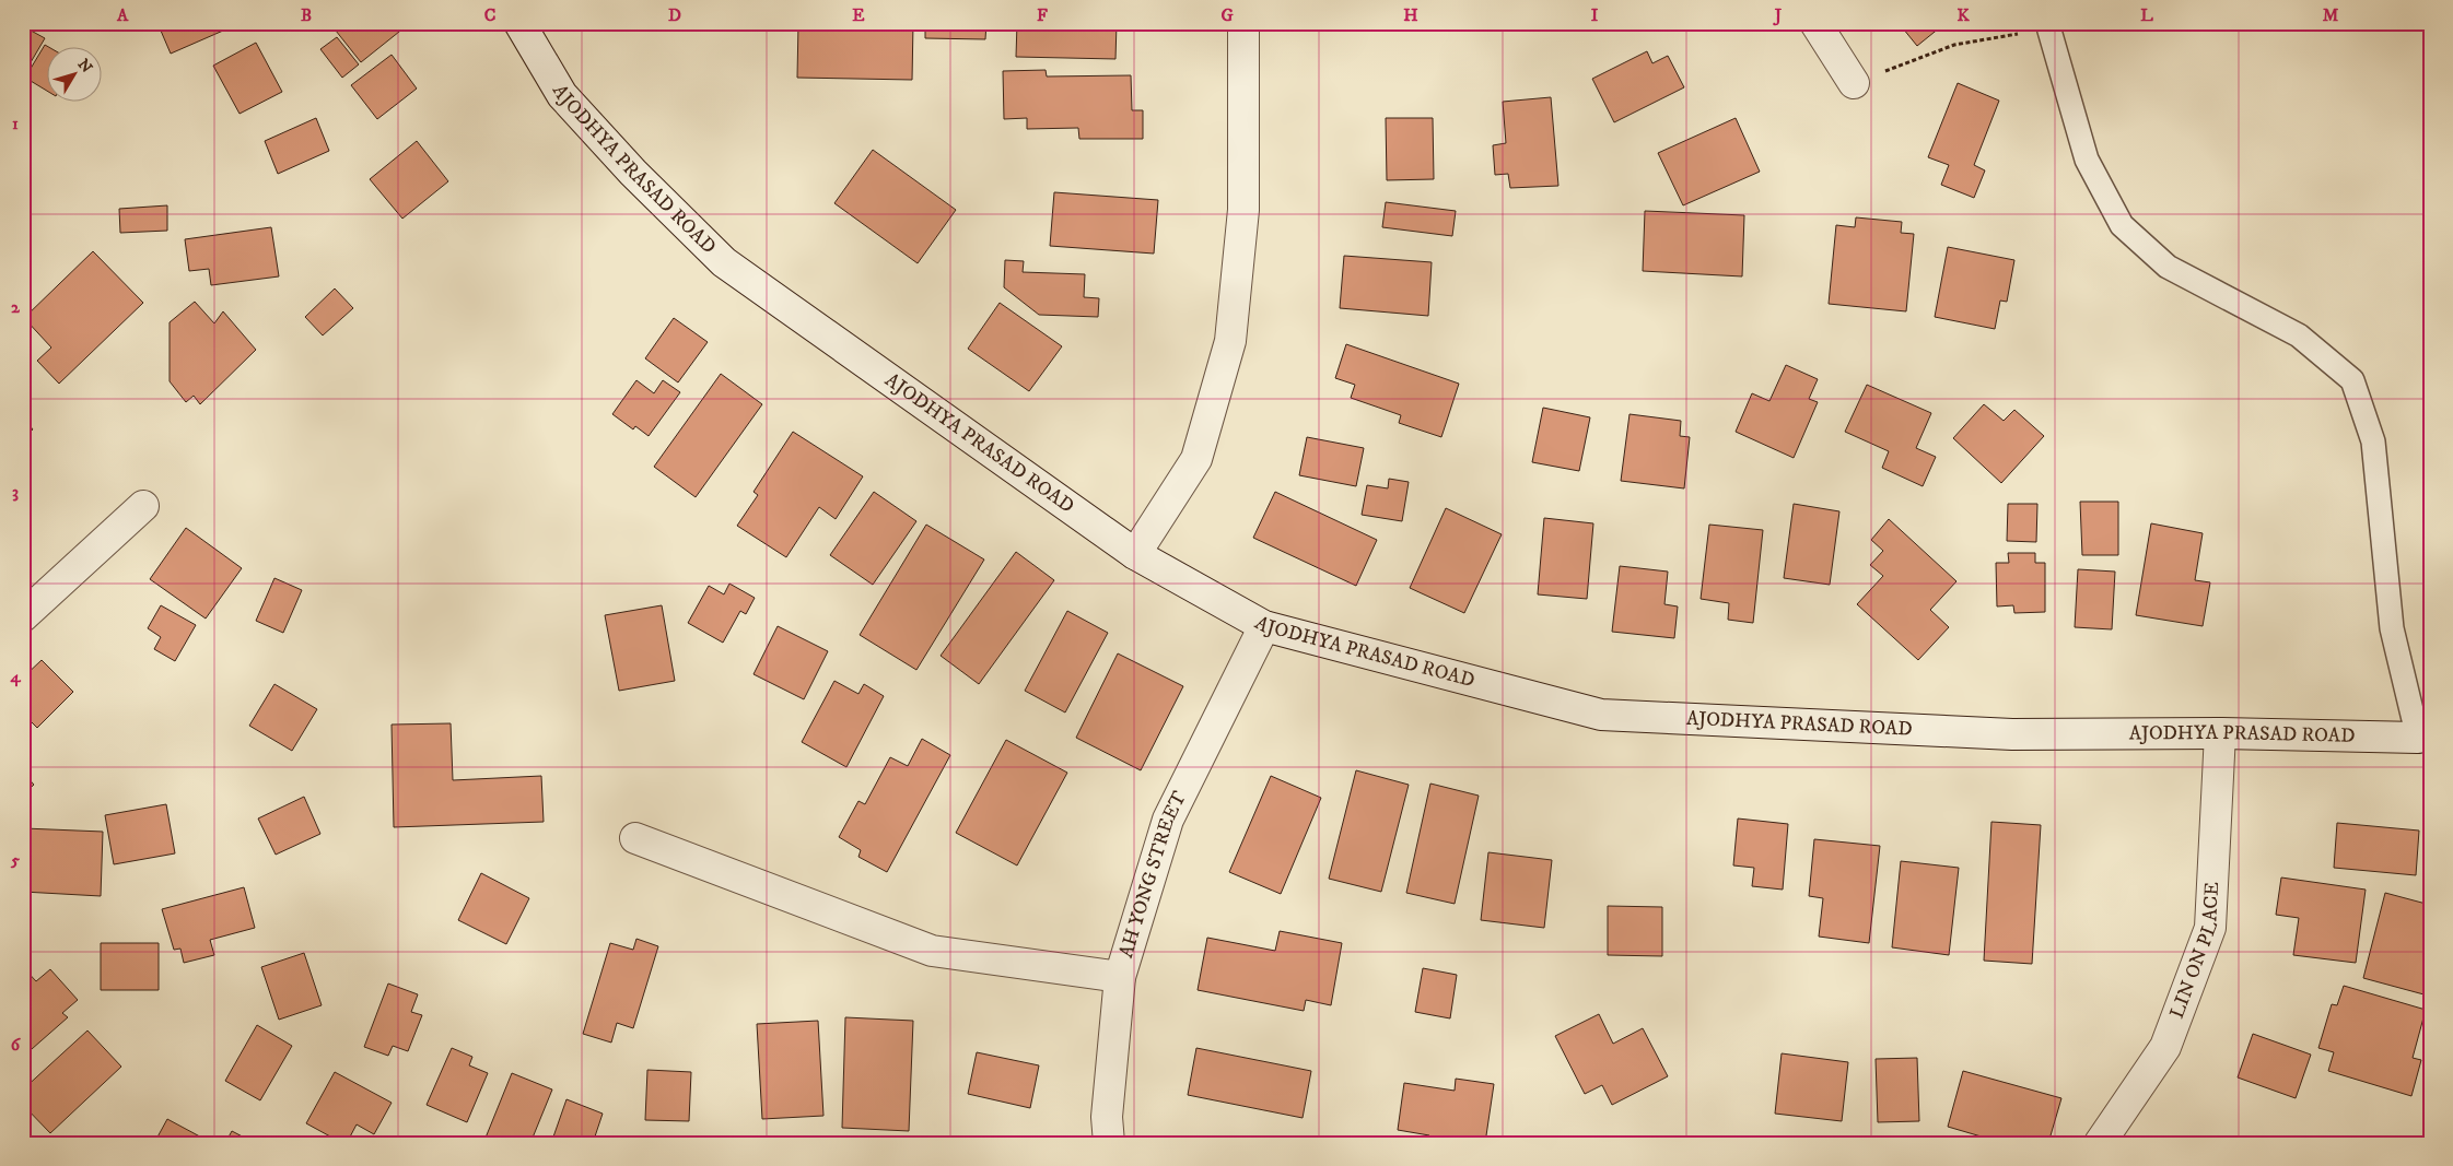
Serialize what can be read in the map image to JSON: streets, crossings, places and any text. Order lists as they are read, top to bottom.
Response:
{
  "streets": {
    "street": ["AJODHYA PRASAD ROAD", "AH YONG STREET", "LIN ON PLACE"]
  },
  "crossings": [
    ["AJODHYA PRASAD ROAD", "AH YONG STREET"],
    ["AJODHYA PRASAD ROAD", "LIN ON PLACE"]
  ],
  "north": "top right",
  "grid": {
    "columns": [
      "A",
      "B",
      "C",
      "D",
      "E",
      "F",
      "G",
      "H",
      "I",
      "J",
      "K",
      "L",
      "M"
    ],
    "rows": [
      "1",
      "2",
      "3",
      "4",
      "5",
      "6"
    ]
  }
}
